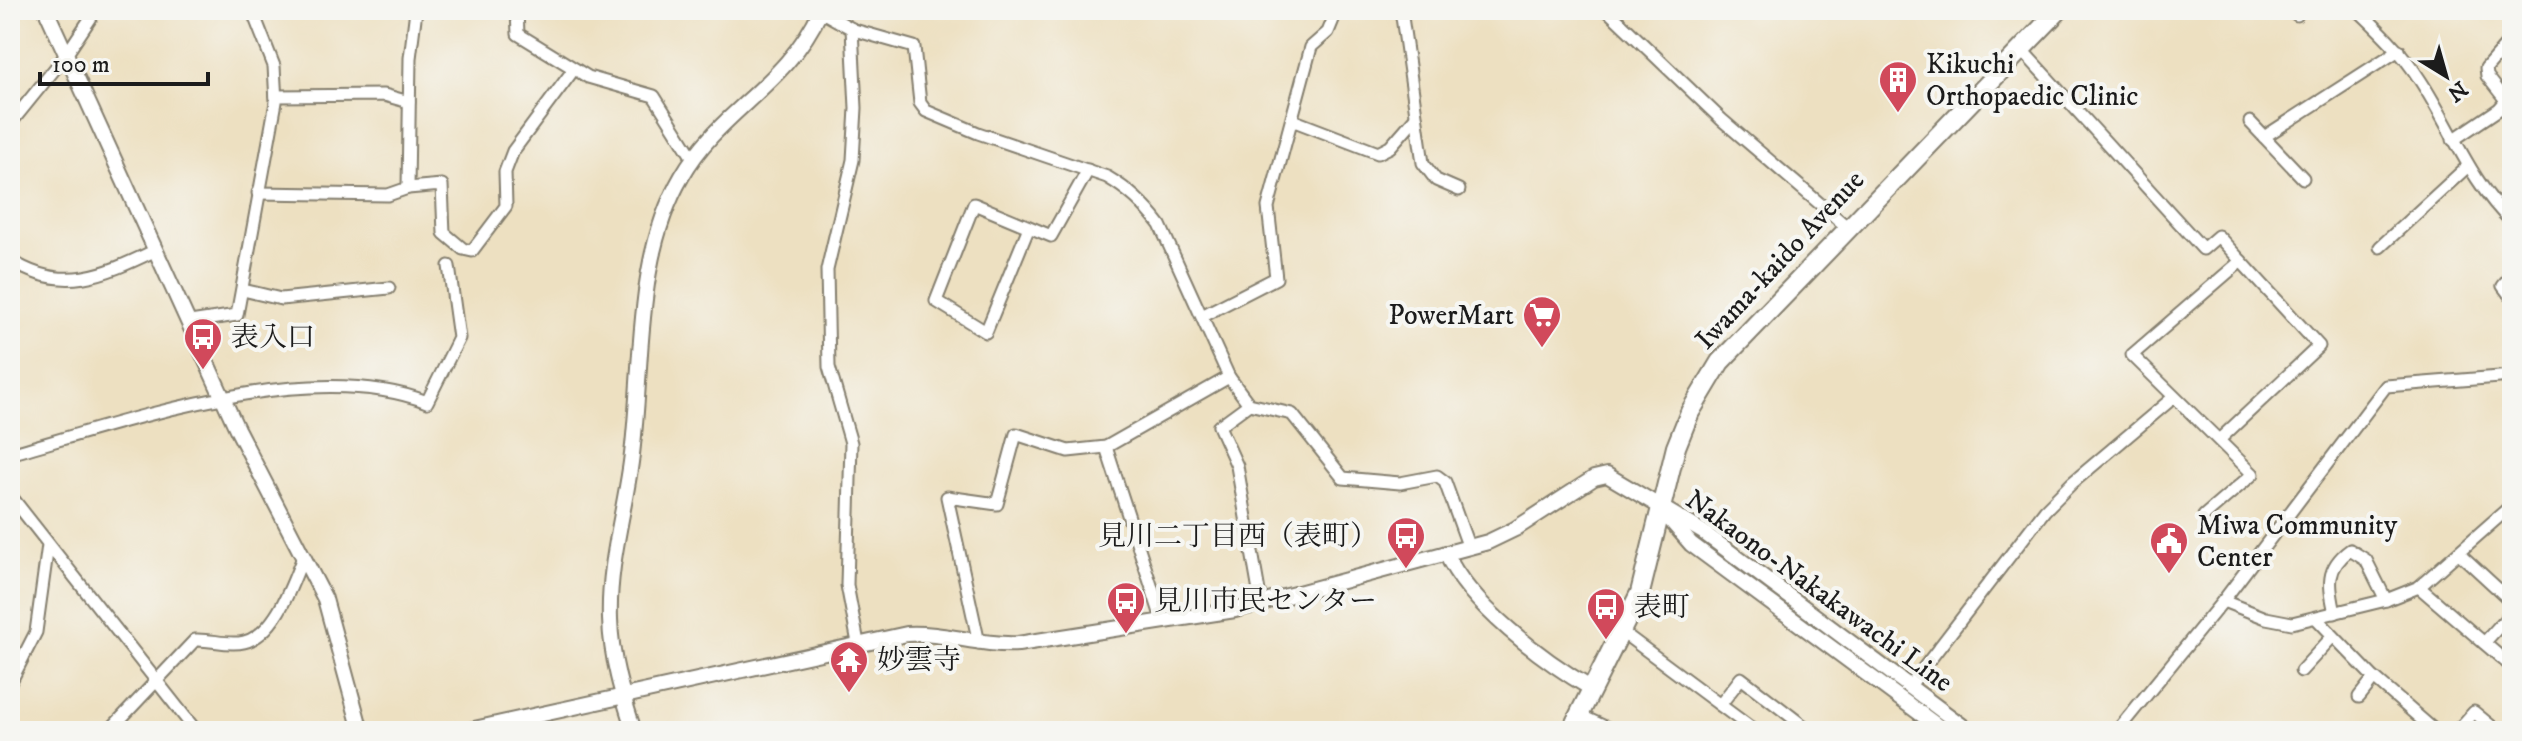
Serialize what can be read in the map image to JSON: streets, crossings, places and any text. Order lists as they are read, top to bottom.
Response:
{
  "streets": {
    "main road": ["Iwama-kaido Avenue"],
    "street": ["Nakaono-Nakakawachi Line"]
  },
  "crossings": [
    ["Iwama-kaido Avenue", "Nakaono-Nakakawachi Line"]
  ],
  "places": {
    "building": ["Kikuchi Orthopaedic Clinic"],
    "supermarket": ["PowerMart"],
    "bus stop": [
      "表入口",
      "見川二丁目西（表町）",
      "見川市民センター",
      "表町"
    ],
    "public building": ["Miwa Community Center"],
    "temple": ["妙雲寺"]
  },
  "scale_bar": "100 m",
  "north": "bottom right"
}
